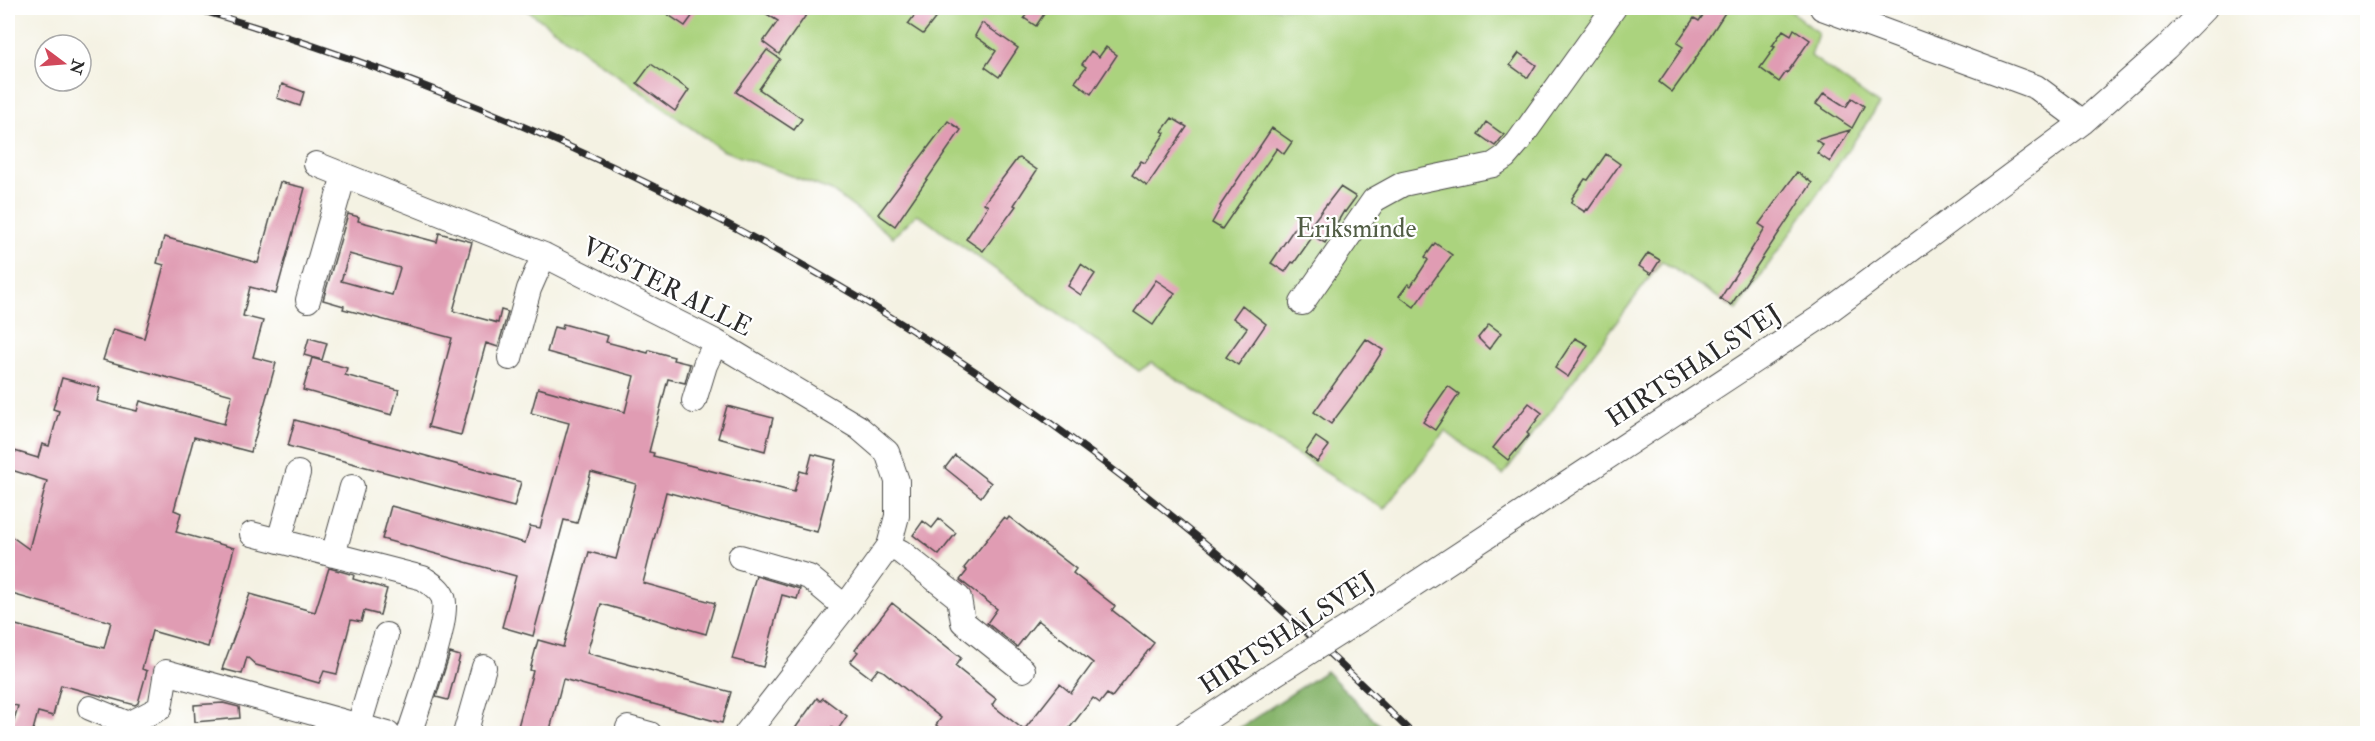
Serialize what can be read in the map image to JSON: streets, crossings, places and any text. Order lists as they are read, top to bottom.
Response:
{
  "streets": {
    "street": ["VESTER ALLE", "HIRTSHALSVEJ"]
  },
  "parks": ["Eriksminde"],
  "north": "right"
}
